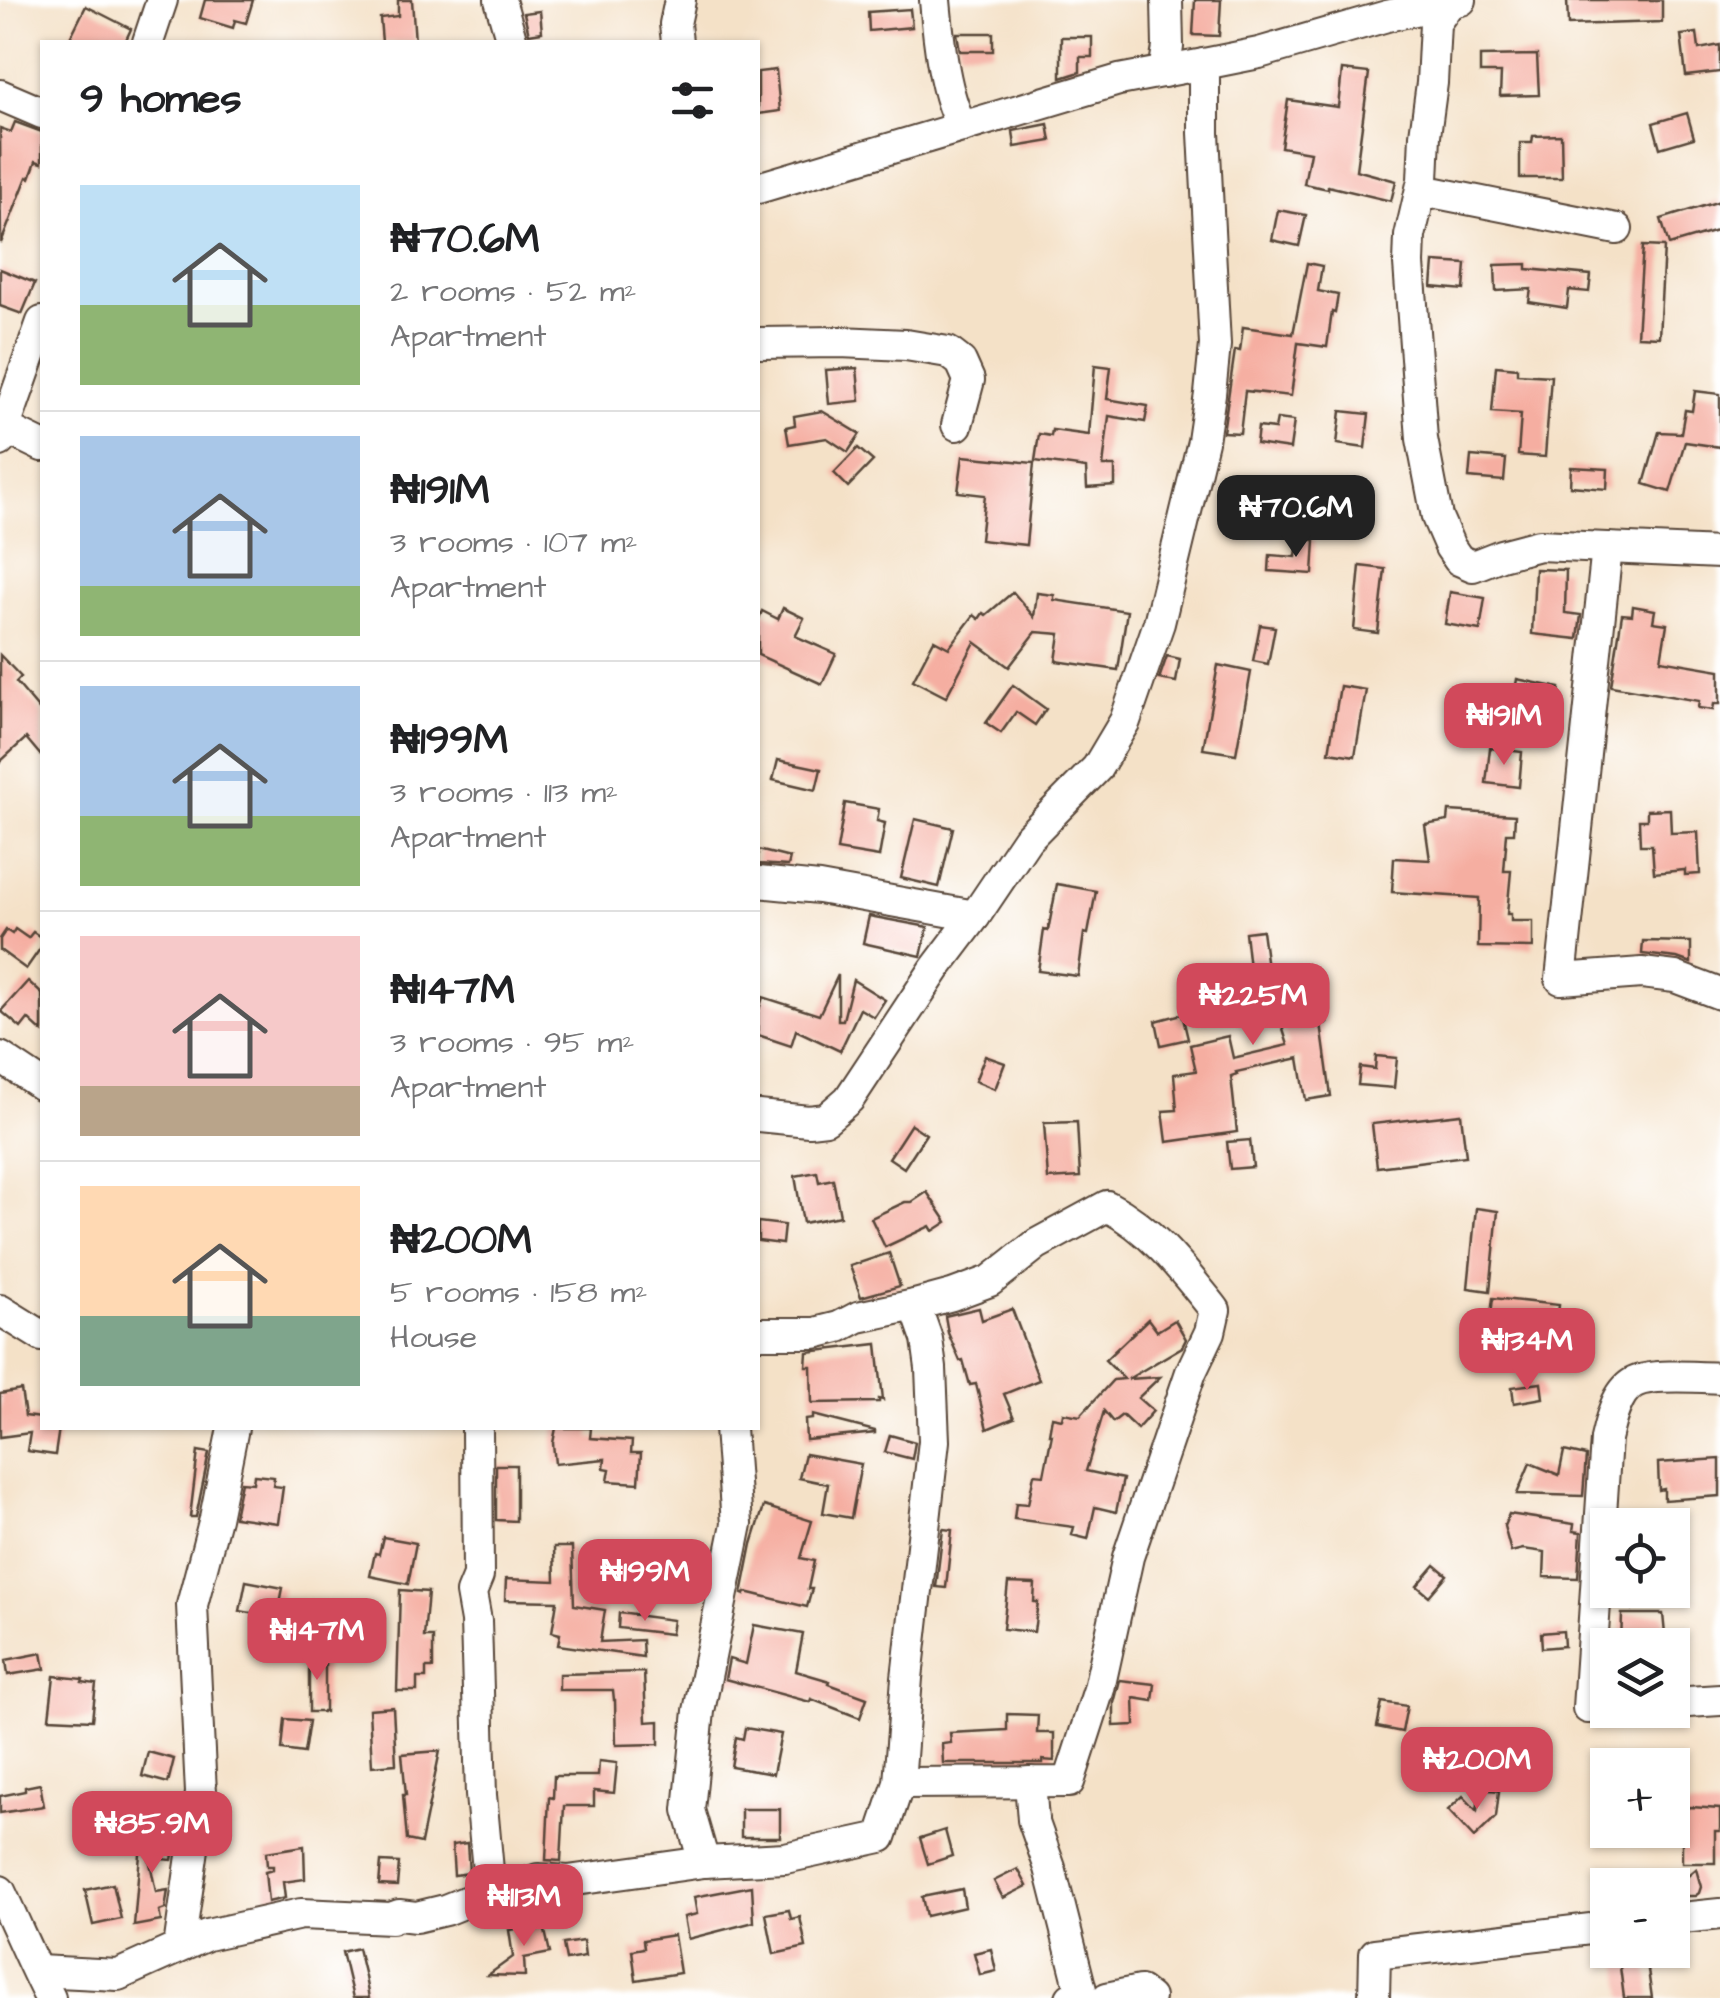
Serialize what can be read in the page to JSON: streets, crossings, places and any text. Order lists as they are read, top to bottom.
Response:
{
  "page": {
    "heading": "9 homes",
    "list": [
      {
        "name": "₦70.6M",
        "note": "2 rooms · 52 m² · Apartment"
      },
      {
        "name": "₦191M",
        "note": "3 rooms · 107 m² · Apartment"
      },
      {
        "name": "₦199M",
        "note": "3 rooms · 113 m² · Apartment"
      },
      {
        "name": "₦147M",
        "note": "3 rooms · 95 m² · Apartment"
      },
      {
        "name": "₦200M",
        "note": "5 rooms · 158 m² · House"
      }
    ],
    "price": [
      "₦70.6M",
      "₦191M",
      "₦225M",
      "₦134M",
      "₦199M",
      "₦147M",
      "₦200M",
      "₦85.9M",
      "₦113M"
    ],
    "map_buttons": ["+", "−"]
  }
}
